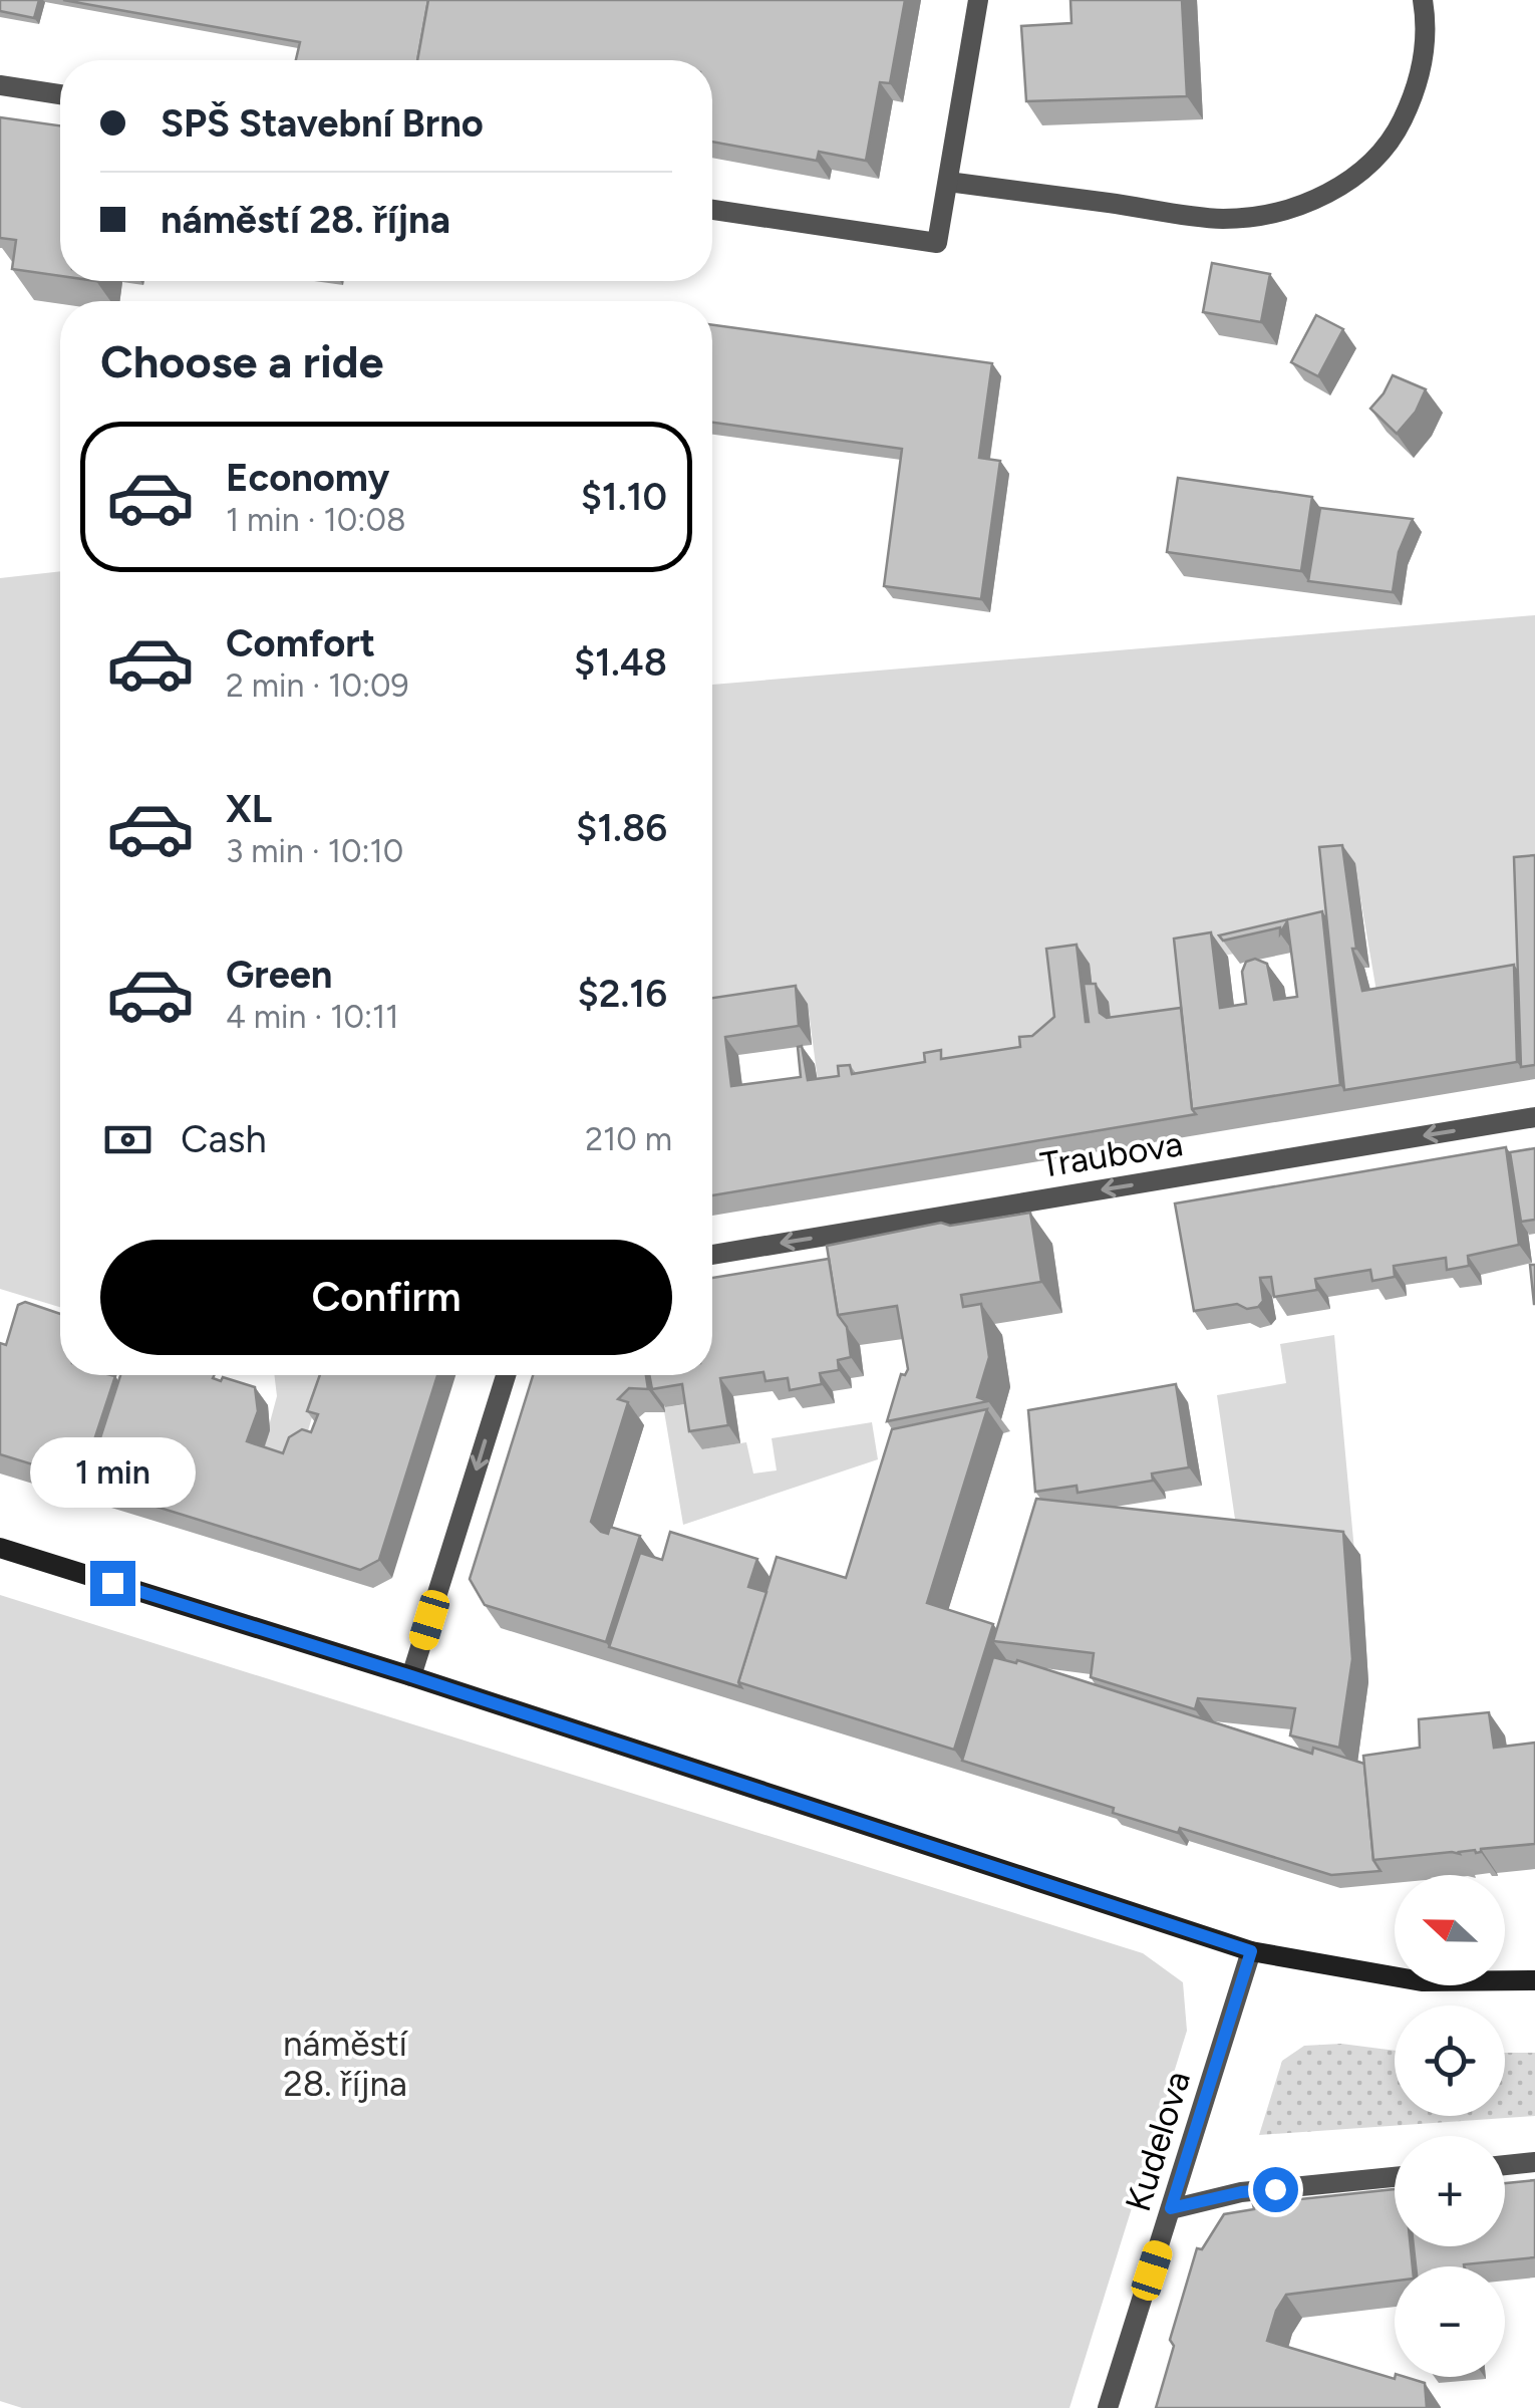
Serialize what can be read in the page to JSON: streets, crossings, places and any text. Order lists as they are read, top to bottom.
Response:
{
  "streets": {
    "street": ["Traubova", "Kudelova"]
  },
  "one_way": ["Traubova"],
  "parks": ["náměstí 28. října"],
  "north": "left",
  "page": {
    "banner": ["SPŠ Stavební Brno", "náměstí 28. října"],
    "heading": "Choose a ride",
    "list": [
      {
        "name": "Economy",
        "note": "1 min · 10:08",
        "value": "$1.10"
      },
      {
        "name": "Comfort",
        "note": "2 min · 10:09",
        "value": "$1.48"
      },
      {
        "name": "XL",
        "note": "3 min · 10:10",
        "value": "$1.86"
      },
      {
        "name": "Green",
        "note": "4 min · 10:11",
        "value": "$2.16"
      }
    ],
    "pay": ["Cash", "210 m"],
    "buttons": "Confirm",
    "bubble": "1 min",
    "map_buttons": ["+", "−"]
  }
}
